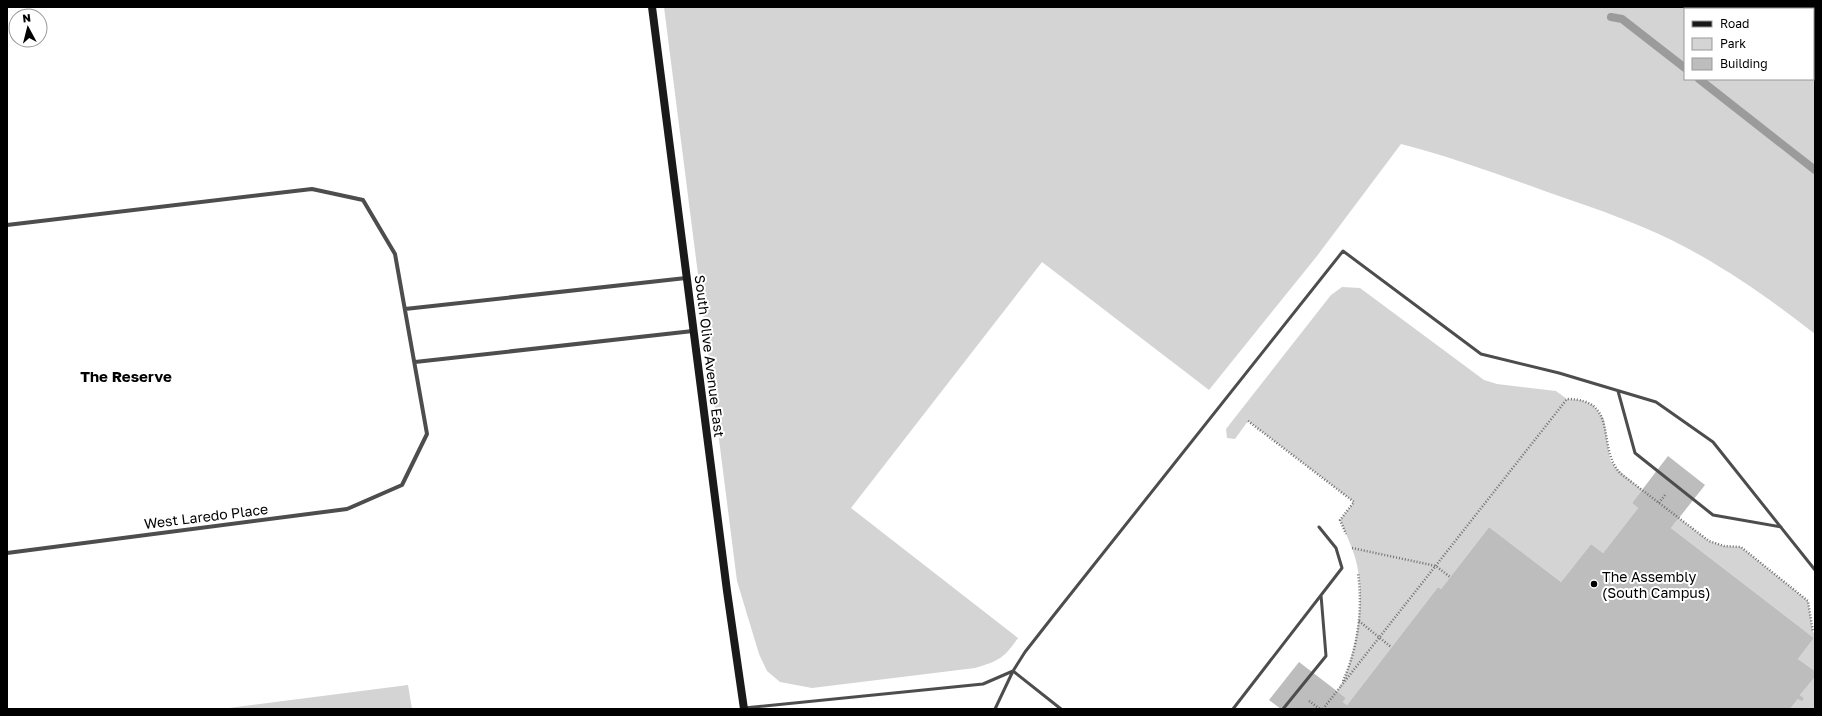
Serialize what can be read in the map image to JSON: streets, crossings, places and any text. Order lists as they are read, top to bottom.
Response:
{
  "streets": {
    "street": ["South Olive Avenue East", "West Laredo Place"]
  },
  "districts": ["The Reserve"],
  "places": ["The Assembly (South Campus)"],
  "legend": ["Road", "Park", "Building"],
  "north": "top"
}
